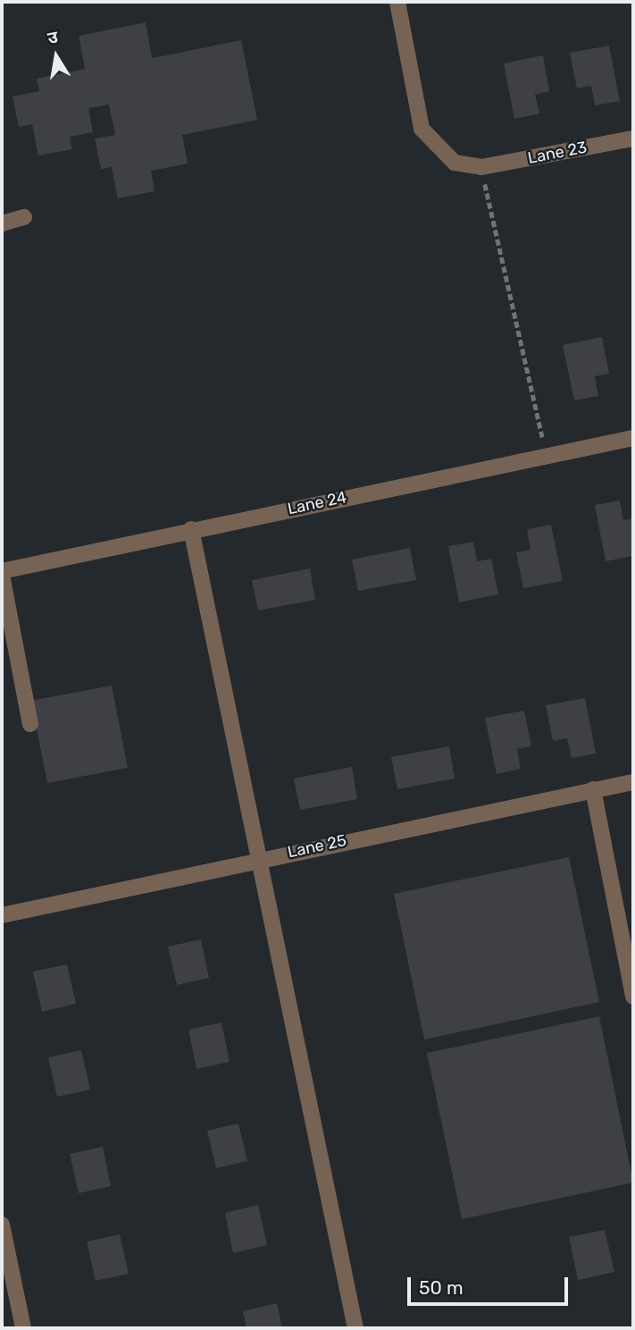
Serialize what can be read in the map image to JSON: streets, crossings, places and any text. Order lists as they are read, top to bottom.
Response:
{
  "streets": {
    "street": ["Lane 23", "Lane 24", "Lane 25"]
  },
  "scale_bar": "50 m",
  "north": "top"
}
